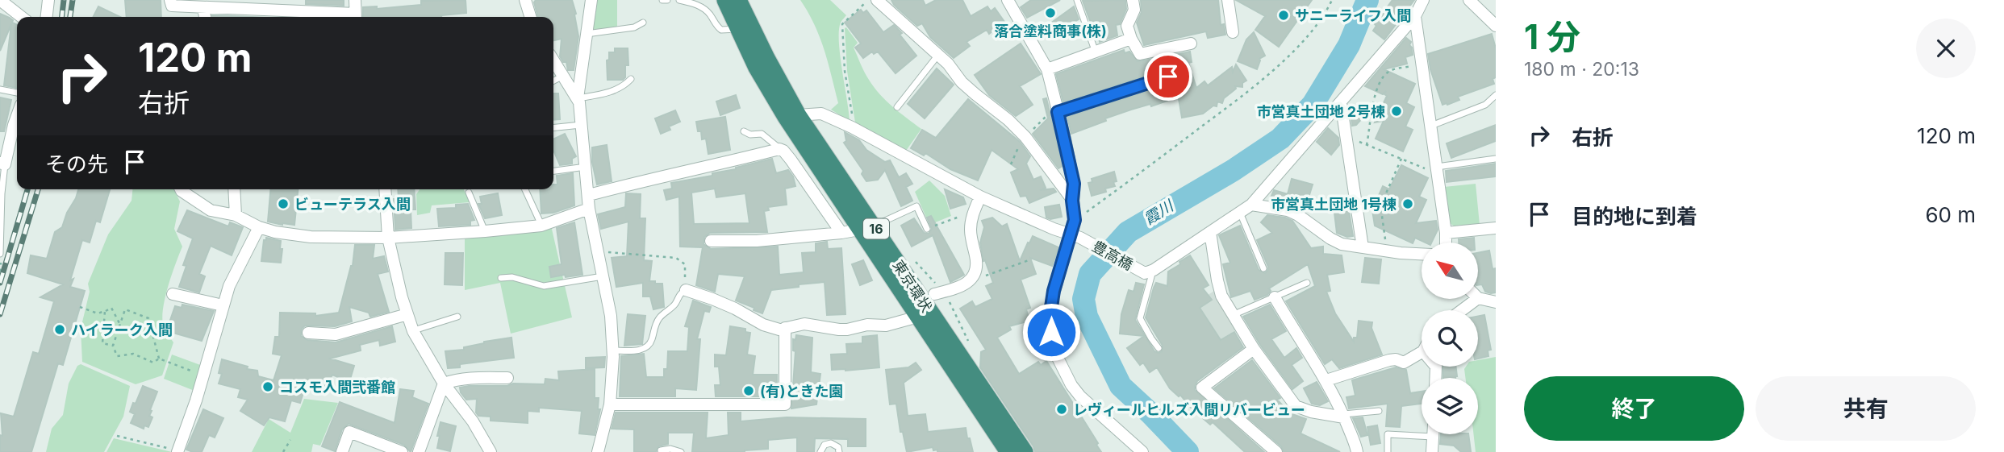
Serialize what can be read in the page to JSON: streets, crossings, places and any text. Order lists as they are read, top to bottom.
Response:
{
  "streets": {
    "highway": ["16", "東京環状"],
    "street": ["豊高橋"]
  },
  "crossings": [
    ["豊高橋", "東京環状"]
  ],
  "water": ["霞川"],
  "places": [
    "落合塗料商事(株)",
    "サニーライフ入間",
    "市営真土団地 2号棟",
    "ビューテラス入間",
    "市営真土団地 1号棟",
    "ハイラーク入間",
    "コスモ入間弐番館",
    "(有)ときた園",
    "レヴィールヒルズ入間リバービュー"
  ],
  "north": "top left",
  "page": {
    "heading": ["1 分", "180 m · 20:13"],
    "turn": ["120 m", "右折"],
    "list": [
      {
        "name": "右折",
        "value": "120 m"
      },
      {
        "name": "目的地に到着",
        "value": "60 m"
      }
    ],
    "then": "その先",
    "buttons": ["終了", "共有"]
  }
}
